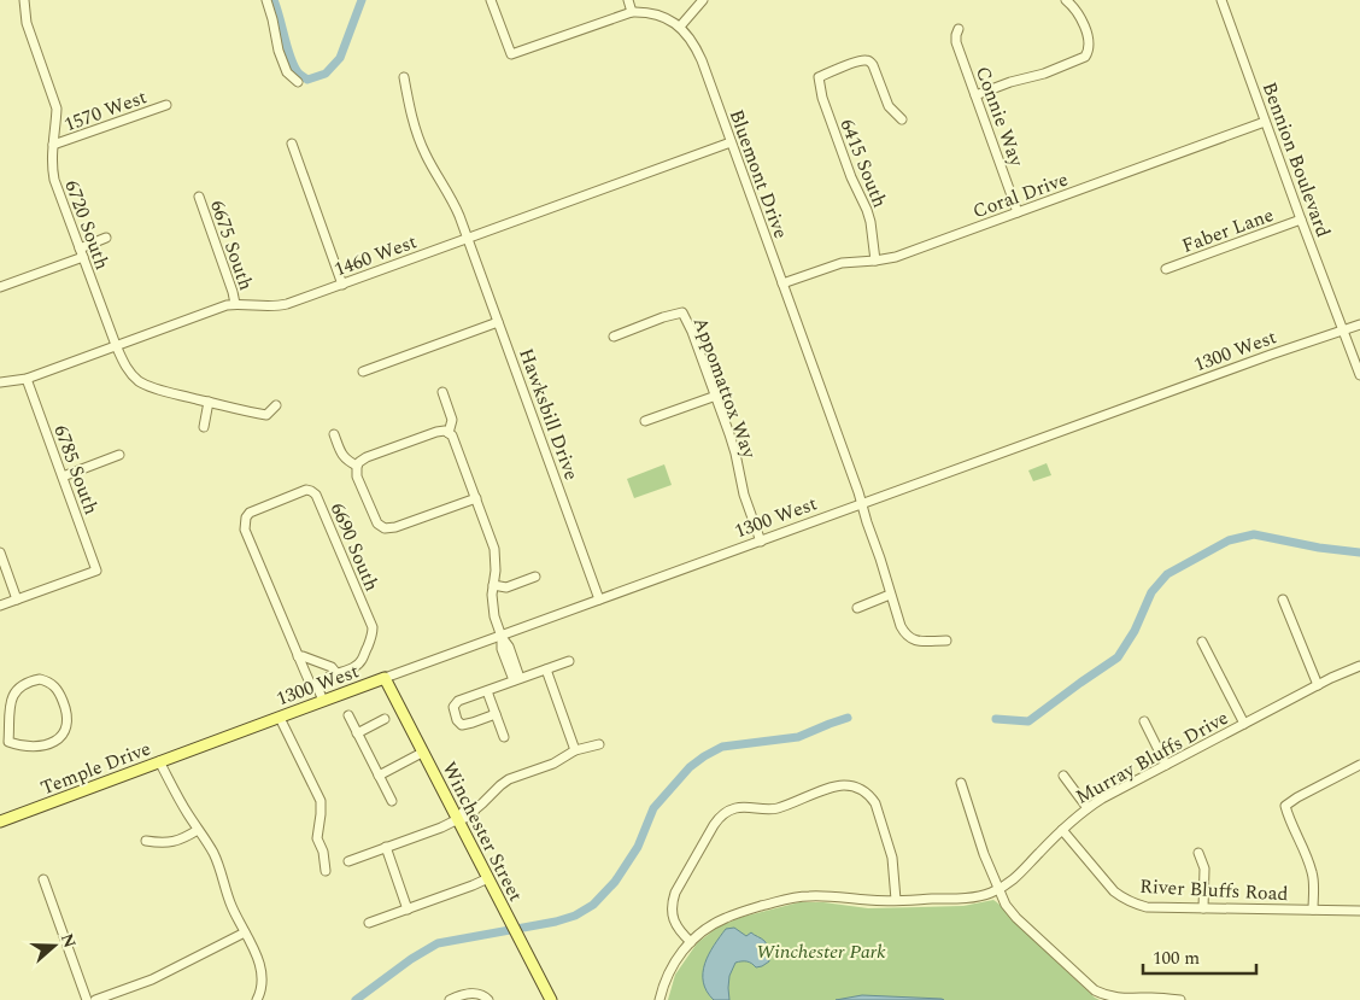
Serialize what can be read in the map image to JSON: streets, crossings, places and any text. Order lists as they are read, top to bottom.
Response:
{
  "streets": {
    "main road": ["1300 West", "Temple Drive", "Winchester Street"],
    "street": [
      "1570 West",
      "Connie Way",
      "Bennion Boulevard",
      "6415 South",
      "Bluemont Drive",
      "Coral Drive",
      "6720 South",
      "Faber Lane",
      "6675 South",
      "1460 West",
      "Appomattox Way",
      "Hawksbill Drive",
      "6785 South",
      "6690 South",
      "Murray Bluffs Drive",
      "River Bluffs Road"
    ]
  },
  "crossings": [
    ["1570 West", "6720 South"],
    ["Connie Way", "Coral Drive"],
    ["Bennion Boulevard", "Coral Drive"],
    ["Bennion Boulevard", "Faber Lane"],
    ["Bennion Boulevard", "1300 West"],
    ["6415 South", "Coral Drive"],
    ["Bluemont Drive", "Coral Drive"],
    ["Bluemont Drive", "1460 West"],
    ["Bluemont Drive", "1300 West"],
    ["6720 South", "1460 West"],
    ["6675 South", "1460 West"],
    ["1460 West", "Hawksbill Drive"],
    ["1460 West", "6785 South"],
    ["1300 West", "Appomattox Way"],
    ["1300 West", "Hawksbill Drive"],
    ["1300 West", "6690 South"],
    ["1300 West", "Temple Drive"],
    ["1300 West", "Winchester Street"],
    ["Murray Bluffs Drive", "River Bluffs Road"]
  ],
  "parks": ["Winchester Park"],
  "scale_bar": "100 m",
  "north": "right"
}
